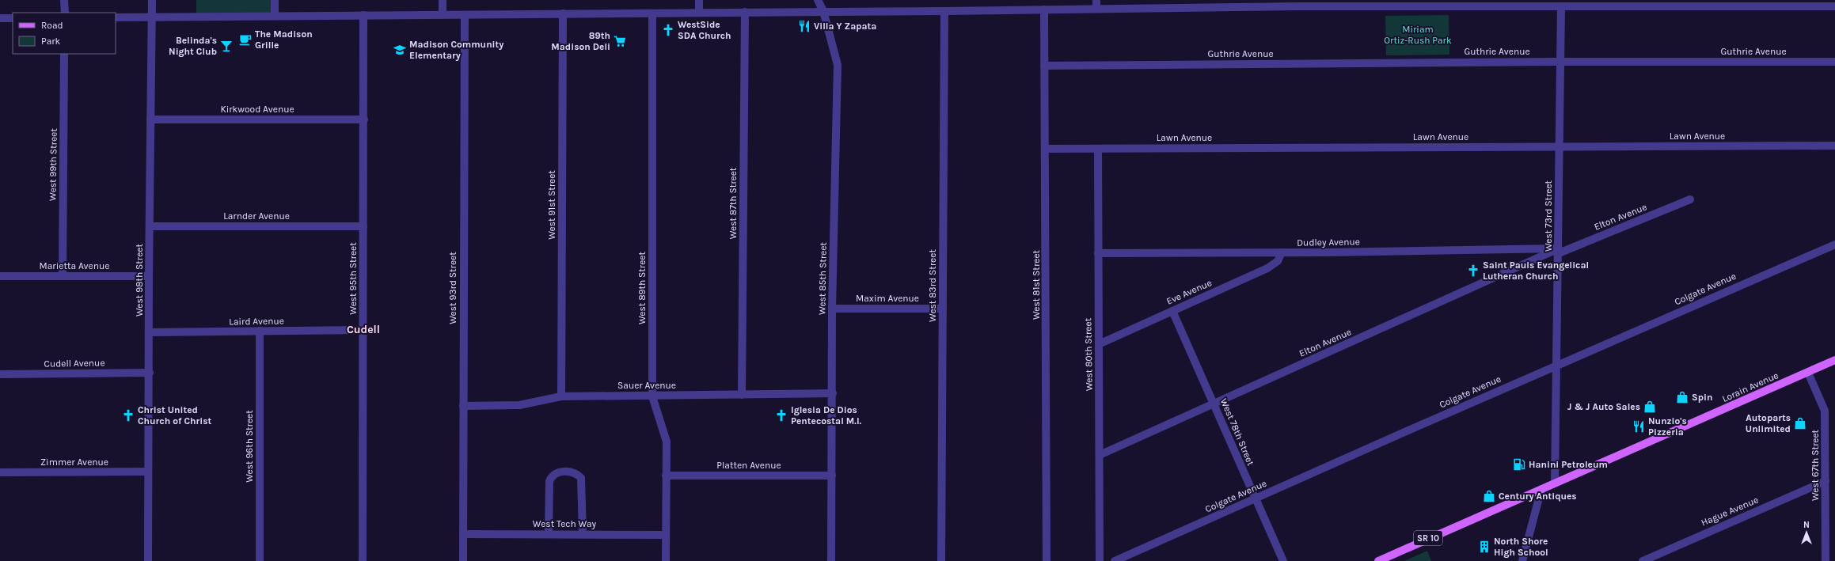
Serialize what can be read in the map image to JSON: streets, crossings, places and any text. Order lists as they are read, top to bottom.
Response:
{
  "streets": {
    "main road": ["Lorain Avenue", "SR 10"],
    "street": [
      "Guthrie Avenue",
      "Kirkwood Avenue",
      "Lawn Avenue",
      "West 99th Street",
      "West 87th Street",
      "West 91st Street",
      "Larnder Avenue",
      "West 73rd Street",
      "Elton Avenue",
      "Dudley Avenue",
      "Marietta Avenue",
      "West 95th Street",
      "West 85th Street",
      "West 98th Street",
      "West 81st Street",
      "West 83rd Street",
      "West 93rd Street",
      "West 89th Street",
      "Colgate Avenue",
      "Eve Avenue",
      "Maxim Avenue",
      "Laird Avenue",
      "West 80th Street",
      "Cudell Avenue",
      "Sauer Avenue",
      "West 78th Street",
      "West 96th Street",
      "Zimmer Avenue",
      "Platten Avenue",
      "West 67th Street",
      "Hague Avenue",
      "West Tech Way"
    ]
  },
  "crossings": [
    ["Guthrie Avenue", "West 73rd Street"],
    ["Guthrie Avenue", "West 81st Street"],
    ["Kirkwood Avenue", "West 95th Street"],
    ["Kirkwood Avenue", "West 98th Street"],
    ["Lawn Avenue", "West 73rd Street"],
    ["Lawn Avenue", "West 81st Street"],
    ["Lawn Avenue", "West 80th Street"],
    ["West 99th Street", "Marietta Avenue"],
    ["West 87th Street", "Sauer Avenue"],
    ["West 91st Street", "Sauer Avenue"],
    ["Larnder Avenue", "West 95th Street"],
    ["Larnder Avenue", "West 98th Street"],
    ["West 73rd Street", "Elton Avenue"],
    ["West 73rd Street", "Dudley Avenue"],
    ["West 73rd Street", "Colgate Avenue"],
    ["West 73rd Street", "Lorain Avenue"],
    ["Elton Avenue", "Dudley Avenue"],
    ["Elton Avenue", "West 80th Street"],
    ["Elton Avenue", "West 78th Street"],
    ["Dudley Avenue", "Eve Avenue"],
    ["Dudley Avenue", "West 80th Street"],
    ["Marietta Avenue", "West 98th Street"],
    ["West 95th Street", "Laird Avenue"],
    ["West 85th Street", "Maxim Avenue"],
    ["West 85th Street", "Sauer Avenue"],
    ["West 85th Street", "Platten Avenue"],
    ["West 98th Street", "Laird Avenue"],
    ["West 98th Street", "Cudell Avenue"],
    ["West 98th Street", "Zimmer Avenue"],
    ["West 83rd Street", "Maxim Avenue"],
    ["West 93rd Street", "Sauer Avenue"],
    ["West 93rd Street", "West Tech Way"],
    ["West 89th Street", "Sauer Avenue"],
    ["West 89th Street", "Platten Avenue"],
    ["West 89th Street", "West Tech Way"],
    ["Colgate Avenue", "West 78th Street"],
    ["Eve Avenue", "West 80th Street"],
    ["Eve Avenue", "West 78th Street"],
    ["Laird Avenue", "West 96th Street"],
    ["Lorain Avenue", "West 67th Street"],
    ["West 67th Street", "Hague Avenue"]
  ],
  "districts": ["Cudell"],
  "parks": ["Miriam Ortiz-Rush Park"],
  "places": {
    "restaurant": ["Villa Y Zapata", "Nunzio's Pizzeria"],
    "church": [
      "WestSide SDA Church",
      "Saint Pauls Evangelical Lutheran Church",
      "Christ United Church of Christ",
      "Iglesia De Dios Pentecostal M.I."
    ],
    "cafe": ["The Madison Grille"],
    "supermarket": ["89th Madison Deli"],
    "bar": ["Belinda's Night Club"],
    "school or university": ["Madison Community Elementary"],
    "shop": [
      "Spin",
      "J & J Auto Sales",
      "Autoparts Unlimited",
      "Century Antiques"
    ],
    "fuel station": ["Hanini Petroleum"],
    "building": ["North Shore High School"]
  },
  "legend": ["Road", "Park"],
  "north": "top"
}
